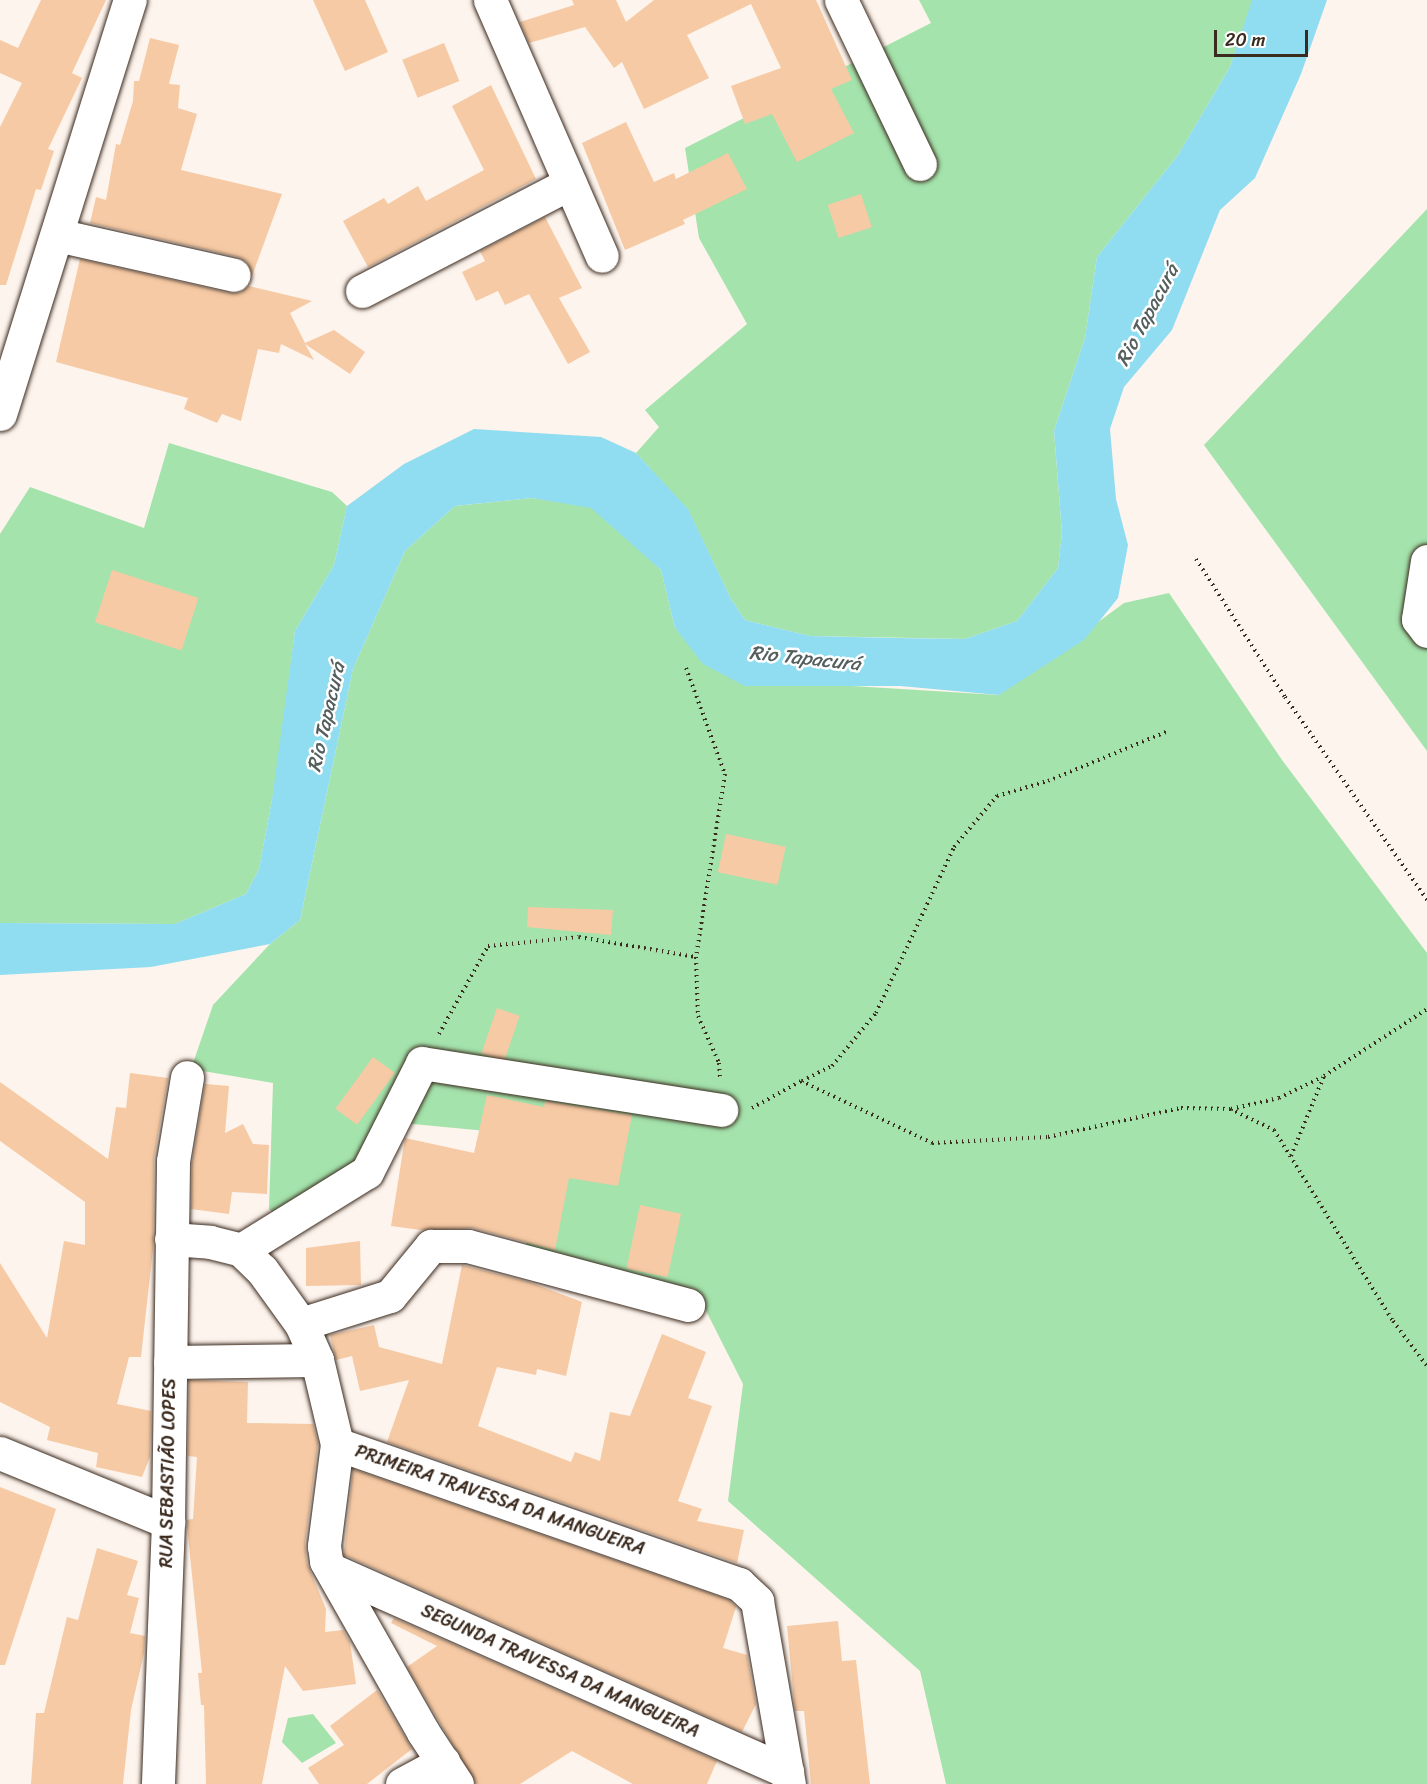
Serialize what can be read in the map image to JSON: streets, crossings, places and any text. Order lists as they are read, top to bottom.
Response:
{
  "streets": {
    "street": ["RUA SEBASTIÃO LOPES", "PRIMEIRA TRAVESSA DA MANGUEIRA", "SEGUNDA TRAVESSA DA MANGUEIRA"]
  },
  "crossings": [
    ["RUA SEBASTIÃO LOPES", "PRIMEIRA TRAVESSA DA MANGUEIRA"],
    ["PRIMEIRA TRAVESSA DA MANGUEIRA", "SEGUNDA TRAVESSA DA MANGUEIRA"]
  ],
  "water": ["Rio Tapacurá"],
  "scale_bar": "20 m"
}
